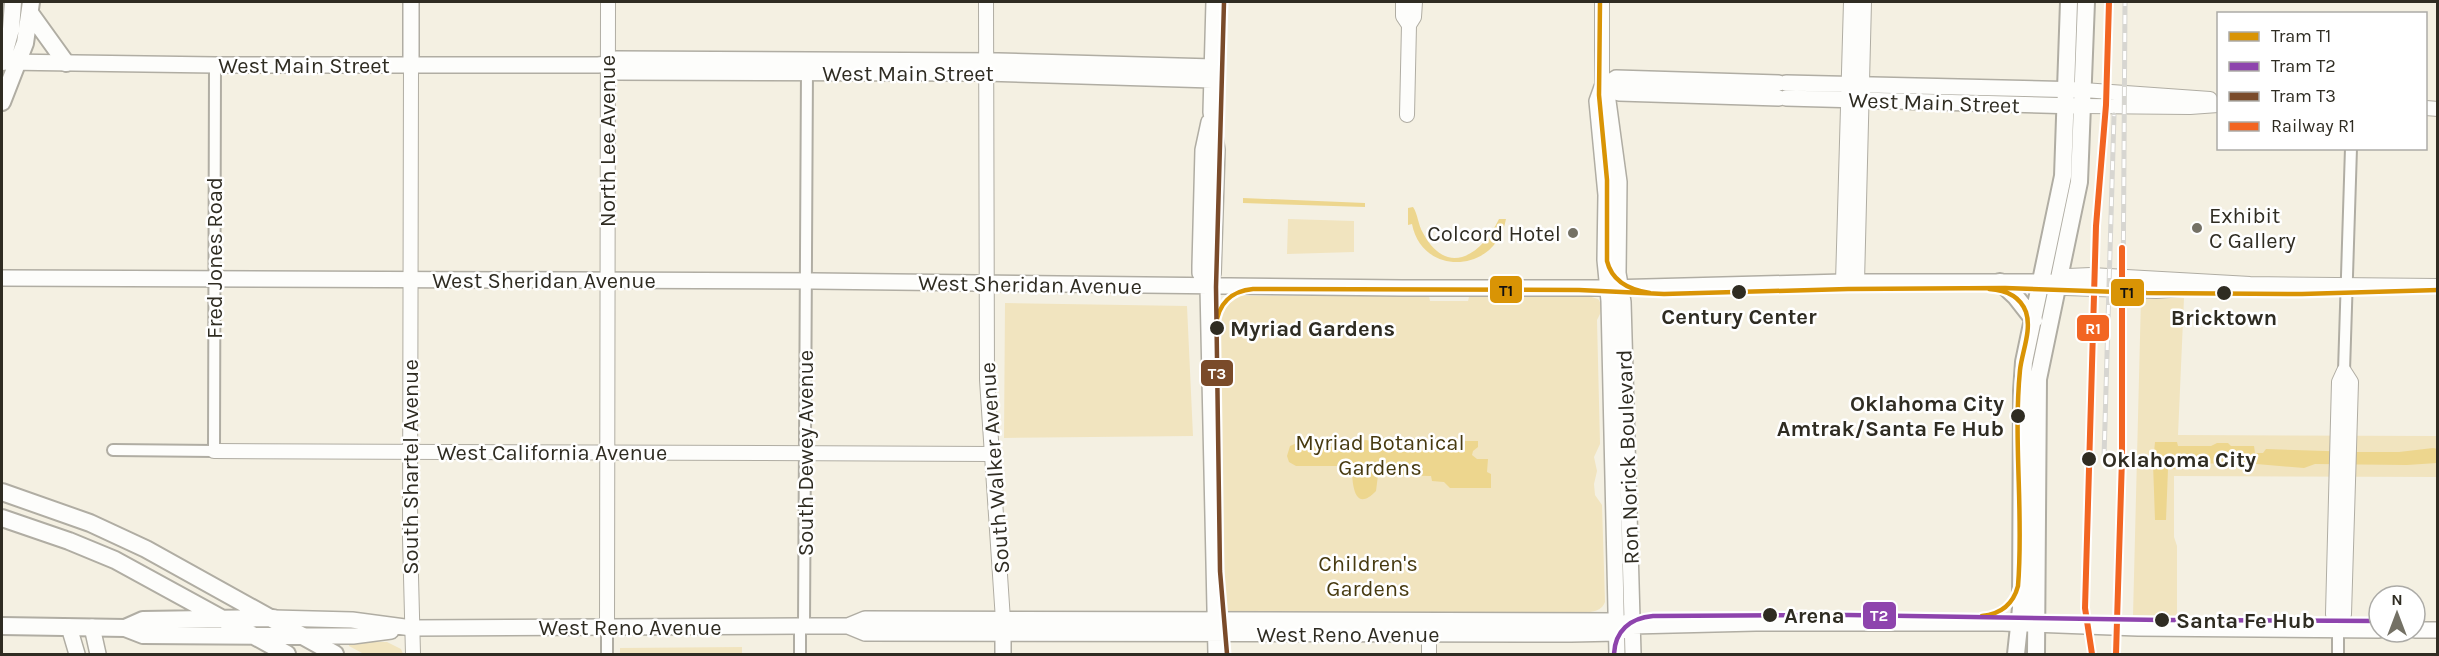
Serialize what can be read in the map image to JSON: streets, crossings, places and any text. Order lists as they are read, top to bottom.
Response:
{
  "streets": {
    "main road": [
      "West Main Street",
      "West Sheridan Avenue",
      "Ron Norick Boulevard",
      "South Walker Avenue",
      "West Reno Avenue"
    ],
    "street": [
      "North Lee Avenue",
      "Fred Jones Road",
      "West California Avenue",
      "South Dewey Avenue",
      "South Shartel Avenue"
    ]
  },
  "crossings": [
    ["West Main Street", "North Lee Avenue"],
    ["West Main Street", "Fred Jones Road"],
    ["West Main Street", "South Dewey Avenue"],
    ["West Main Street", "South Shartel Avenue"],
    ["West Main Street", "South Walker Avenue"],
    ["North Lee Avenue", "West Sheridan Avenue"],
    ["North Lee Avenue", "West California Avenue"],
    ["North Lee Avenue", "West Reno Avenue"],
    ["Fred Jones Road", "West Sheridan Avenue"],
    ["Fred Jones Road", "West California Avenue"],
    ["West Sheridan Avenue", "South Dewey Avenue"],
    ["West Sheridan Avenue", "Ron Norick Boulevard"],
    ["West Sheridan Avenue", "South Shartel Avenue"],
    ["West Sheridan Avenue", "South Walker Avenue"],
    ["West California Avenue", "South Dewey Avenue"],
    ["West California Avenue", "South Shartel Avenue"],
    ["West California Avenue", "South Walker Avenue"],
    ["South Dewey Avenue", "West Reno Avenue"],
    ["Ron Norick Boulevard", "West Reno Avenue"],
    ["South Shartel Avenue", "West Reno Avenue"],
    ["South Walker Avenue", "West Reno Avenue"]
  ],
  "parks": ["Myriad Botanical Gardens", "Children's Gardens"],
  "places": [
    "Exhibit C Gallery",
    "Colcord Hotel",
    "Century Center",
    "Bricktown",
    "Myriad Gardens",
    "Oklahoma City Amtrak/Santa Fe Hub",
    "Oklahoma City",
    "Arena",
    "Santa Fe Hub"
  ],
  "lines": [
    "tram line T1",
    "tram line T3",
    "rail line R1",
    "tram line T2"
  ],
  "legend": [
    "Tram T1",
    "Tram T2",
    "Tram T3",
    "Railway R1"
  ],
  "north": "top"
}
